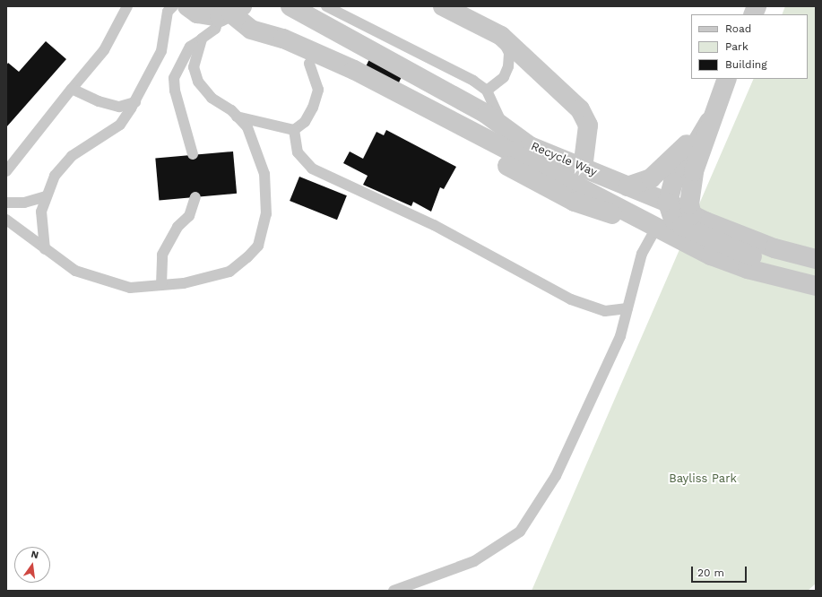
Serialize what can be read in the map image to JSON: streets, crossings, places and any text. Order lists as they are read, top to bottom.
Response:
{
  "streets": {
    "street": ["Recycle Way"]
  },
  "parks": ["Bayliss Park"],
  "legend": ["Road", "Park", "Building"],
  "scale_bar": "20 m",
  "north": "top"
}
